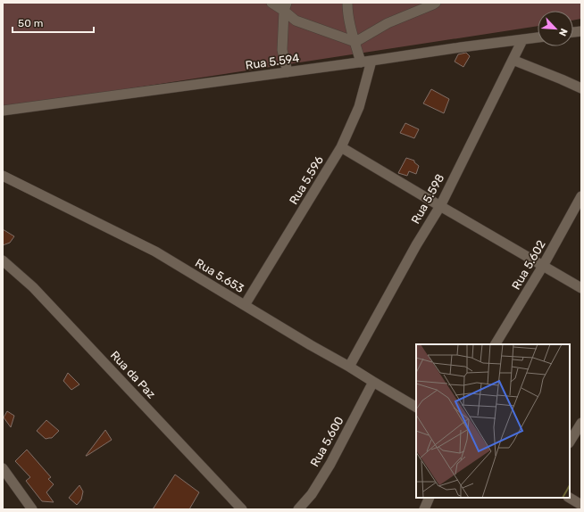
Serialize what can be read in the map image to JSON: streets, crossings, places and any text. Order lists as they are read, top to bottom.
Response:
{
  "streets": {
    "street": [
      "Rua 5.594",
      "Rua 5.596",
      "Rua 5.598",
      "Rua 5.602",
      "Rua 5.653",
      "Rua da Paz",
      "Rua 5.600"
    ]
  },
  "crossings": [
    ["Rua 5.594", "Rua 5.596"],
    ["Rua 5.594", "Rua 5.598"],
    ["Rua 5.596", "Rua 5.653"],
    ["Rua 5.598", "Rua 5.653"],
    ["Rua 5.653", "Rua 5.600"]
  ],
  "scale_bar": "50 m",
  "north": "bottom right"
}
